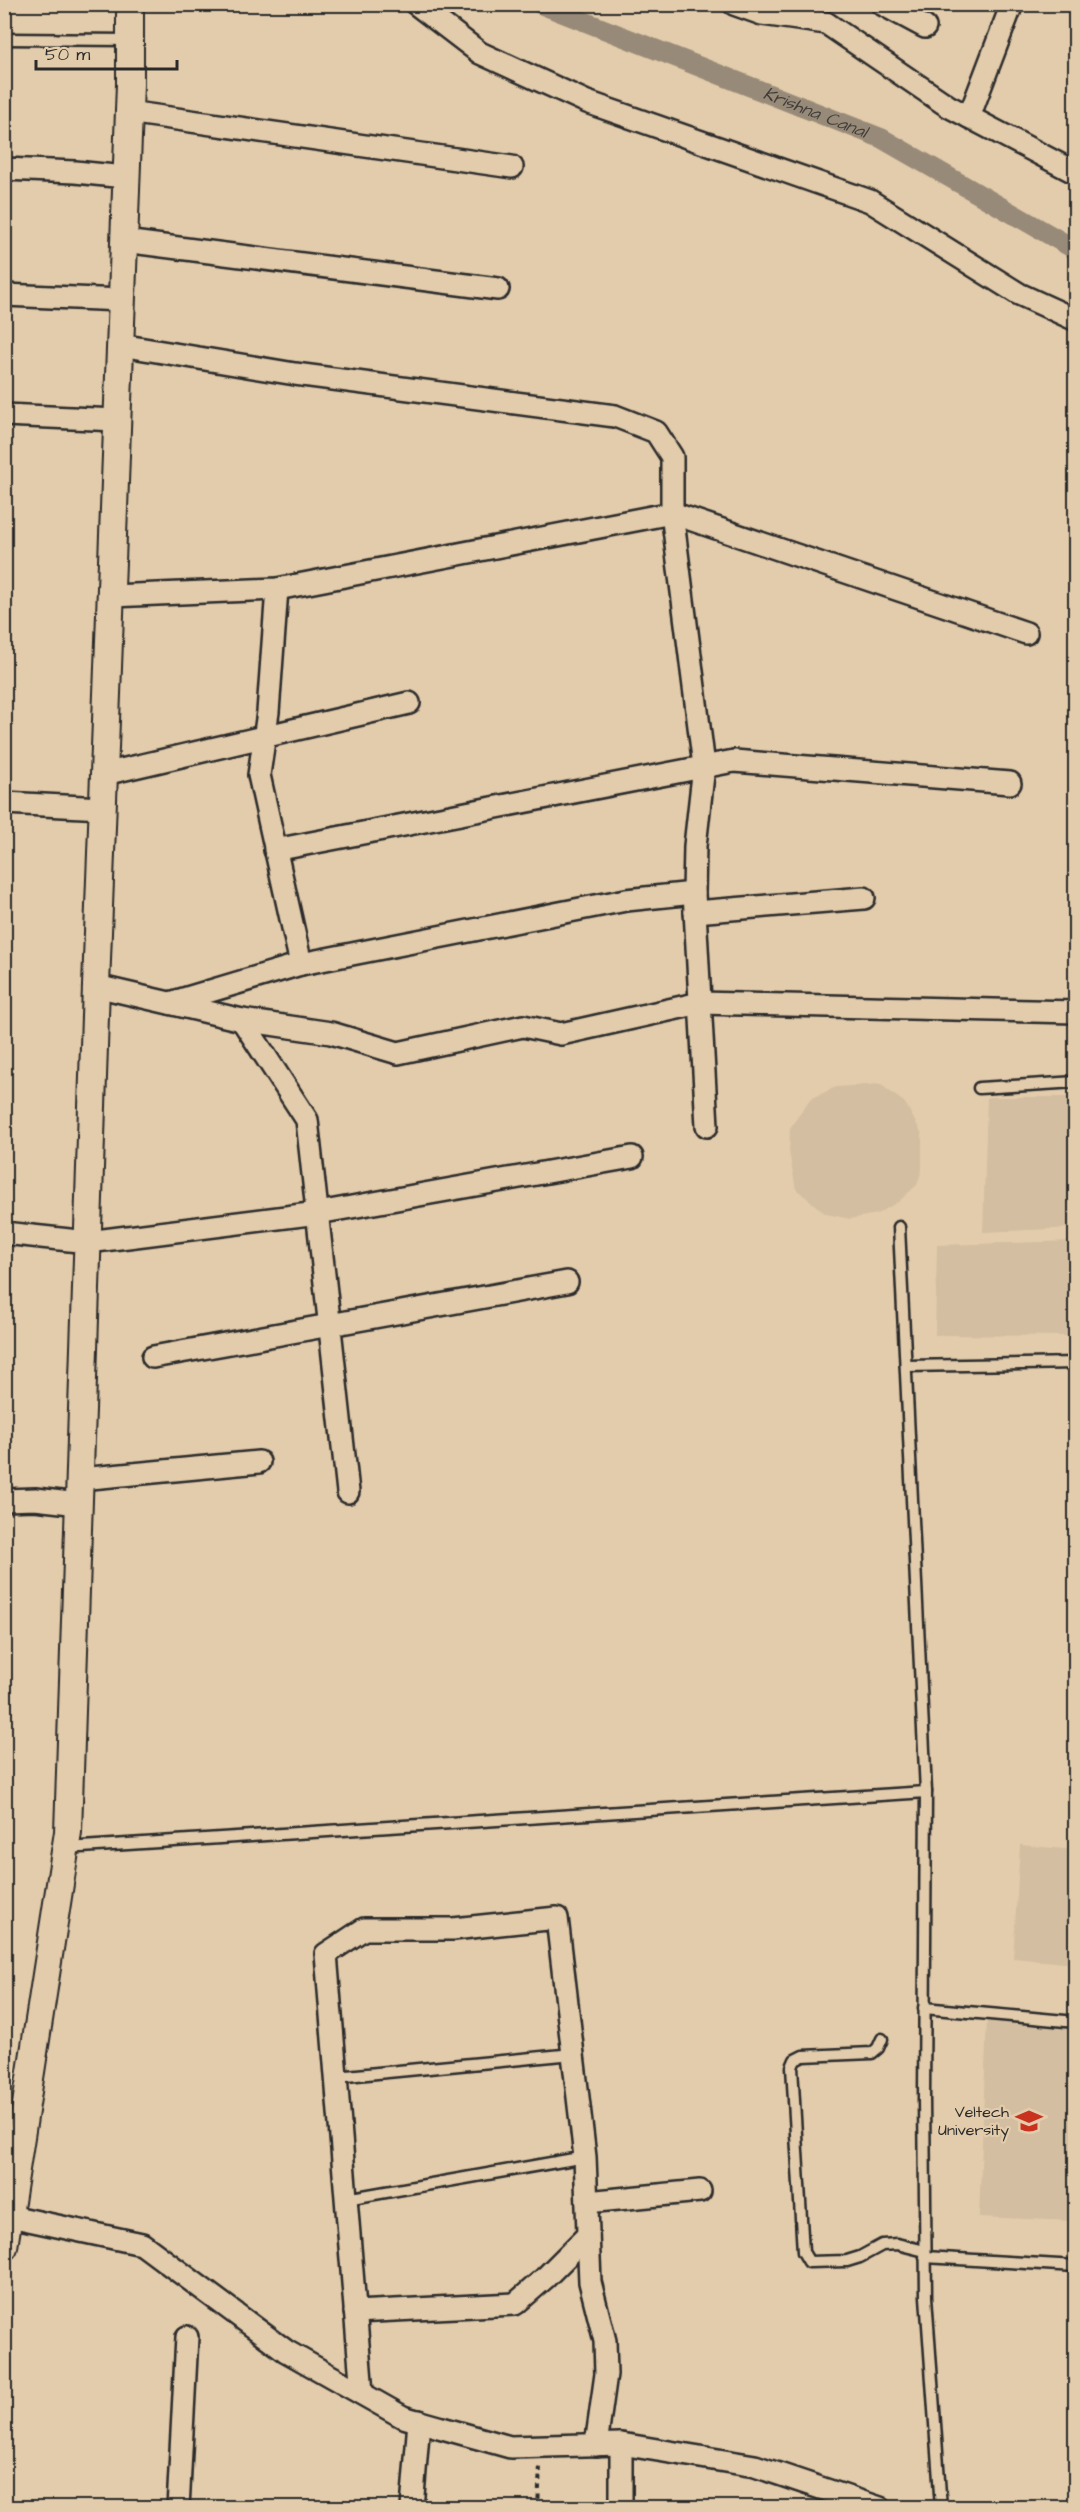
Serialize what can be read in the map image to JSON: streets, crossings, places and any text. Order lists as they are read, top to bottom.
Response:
{
  "water": ["Krishna Canal"],
  "places": {
    "school or university": ["Veltech University"]
  },
  "scale_bar": "50 m"
}
